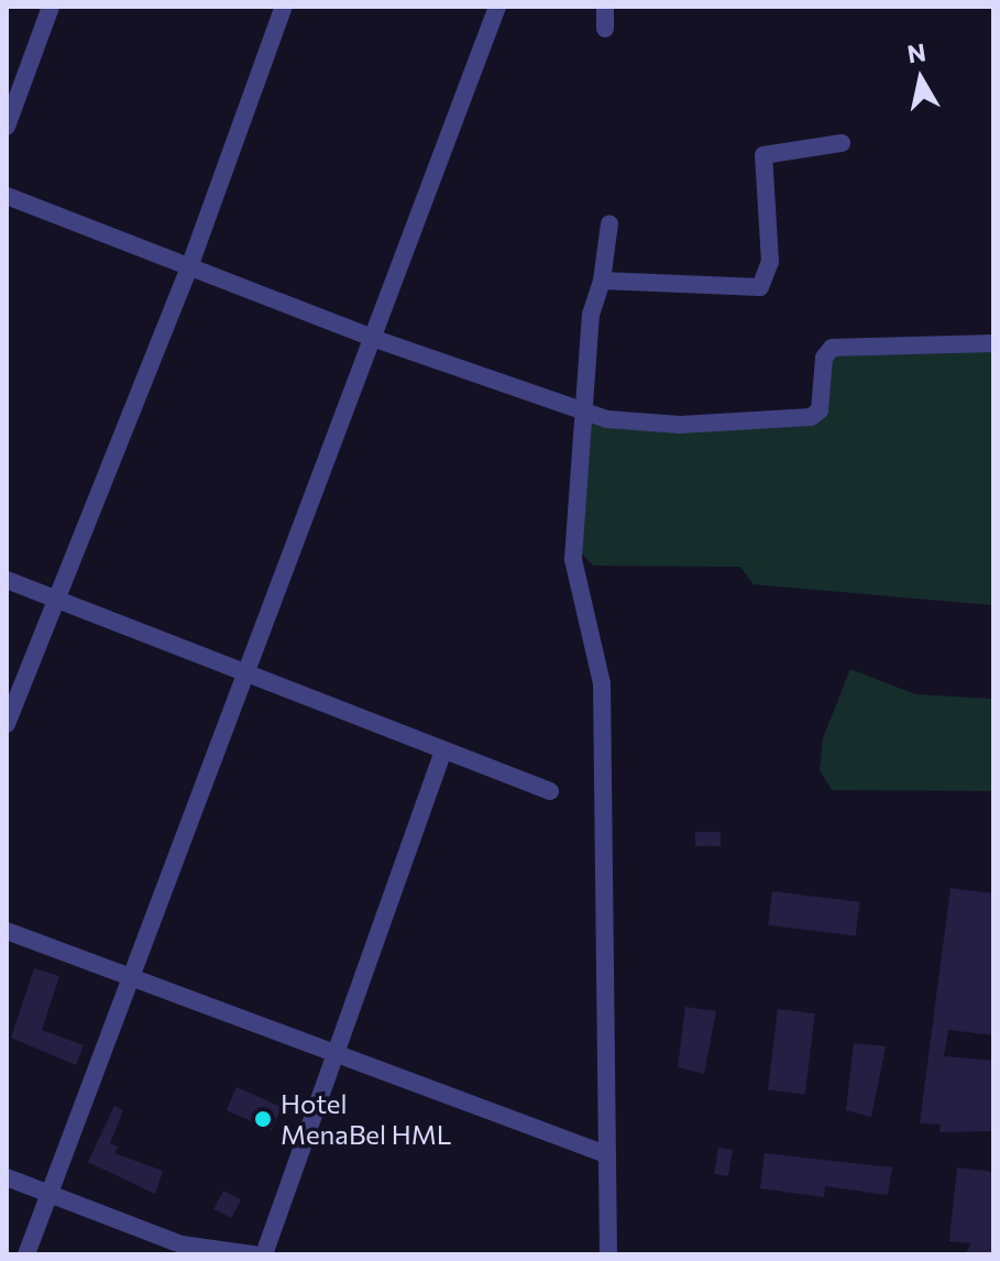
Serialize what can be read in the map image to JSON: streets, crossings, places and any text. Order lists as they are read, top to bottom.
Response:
{
  "places": ["Hotel MenaBel HML"],
  "north": "top"
}
